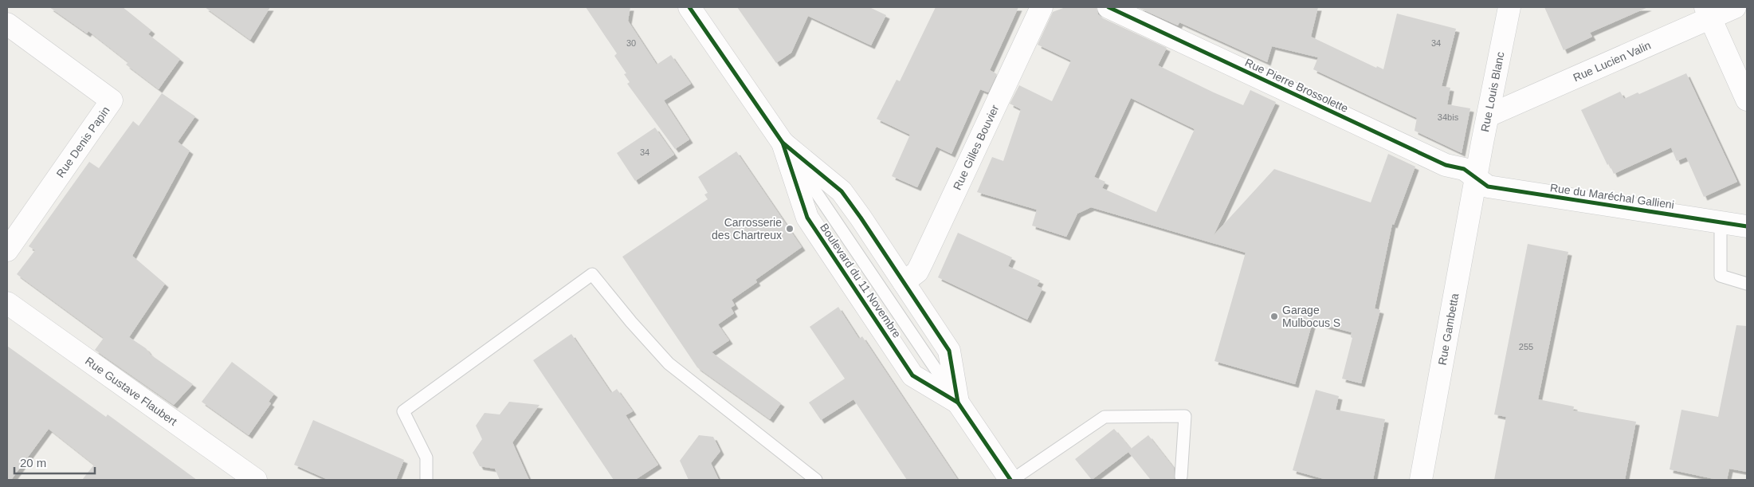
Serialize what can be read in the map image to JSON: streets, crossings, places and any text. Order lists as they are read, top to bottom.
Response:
{
  "streets": {
    "street": [
      "Rue Lucien Valin",
      "Rue Pierre Brossolette",
      "Rue Louis Blanc",
      "Rue Denis Papin",
      "Rue Gilles Bouvier",
      "Rue du Maréchal Gallieni",
      "Boulevard du 11 Novembre",
      "Rue Gambetta",
      "Rue Gustave Flaubert"
    ]
  },
  "crossings": [
    ["Rue Lucien Valin", "Rue Louis Blanc"],
    ["Rue Pierre Brossolette", "Rue Louis Blanc"],
    ["Rue Pierre Brossolette", "Rue du Maréchal Gallieni"],
    ["Rue Pierre Brossolette", "Rue Gambetta"],
    ["Rue Louis Blanc", "Rue du Maréchal Gallieni"],
    ["Rue Louis Blanc", "Rue Gambetta"],
    ["Rue Gilles Bouvier", "Boulevard du 11 Novembre"],
    ["Rue du Maréchal Gallieni", "Rue Gambetta"]
  ],
  "places": ["Carrosserie des Chartreux", "Garage Mulbocus S"],
  "house_numbers": [
    "30",
    "34",
    "34bis",
    "34",
    "255"
  ],
  "scale_bar": "20 m"
}
